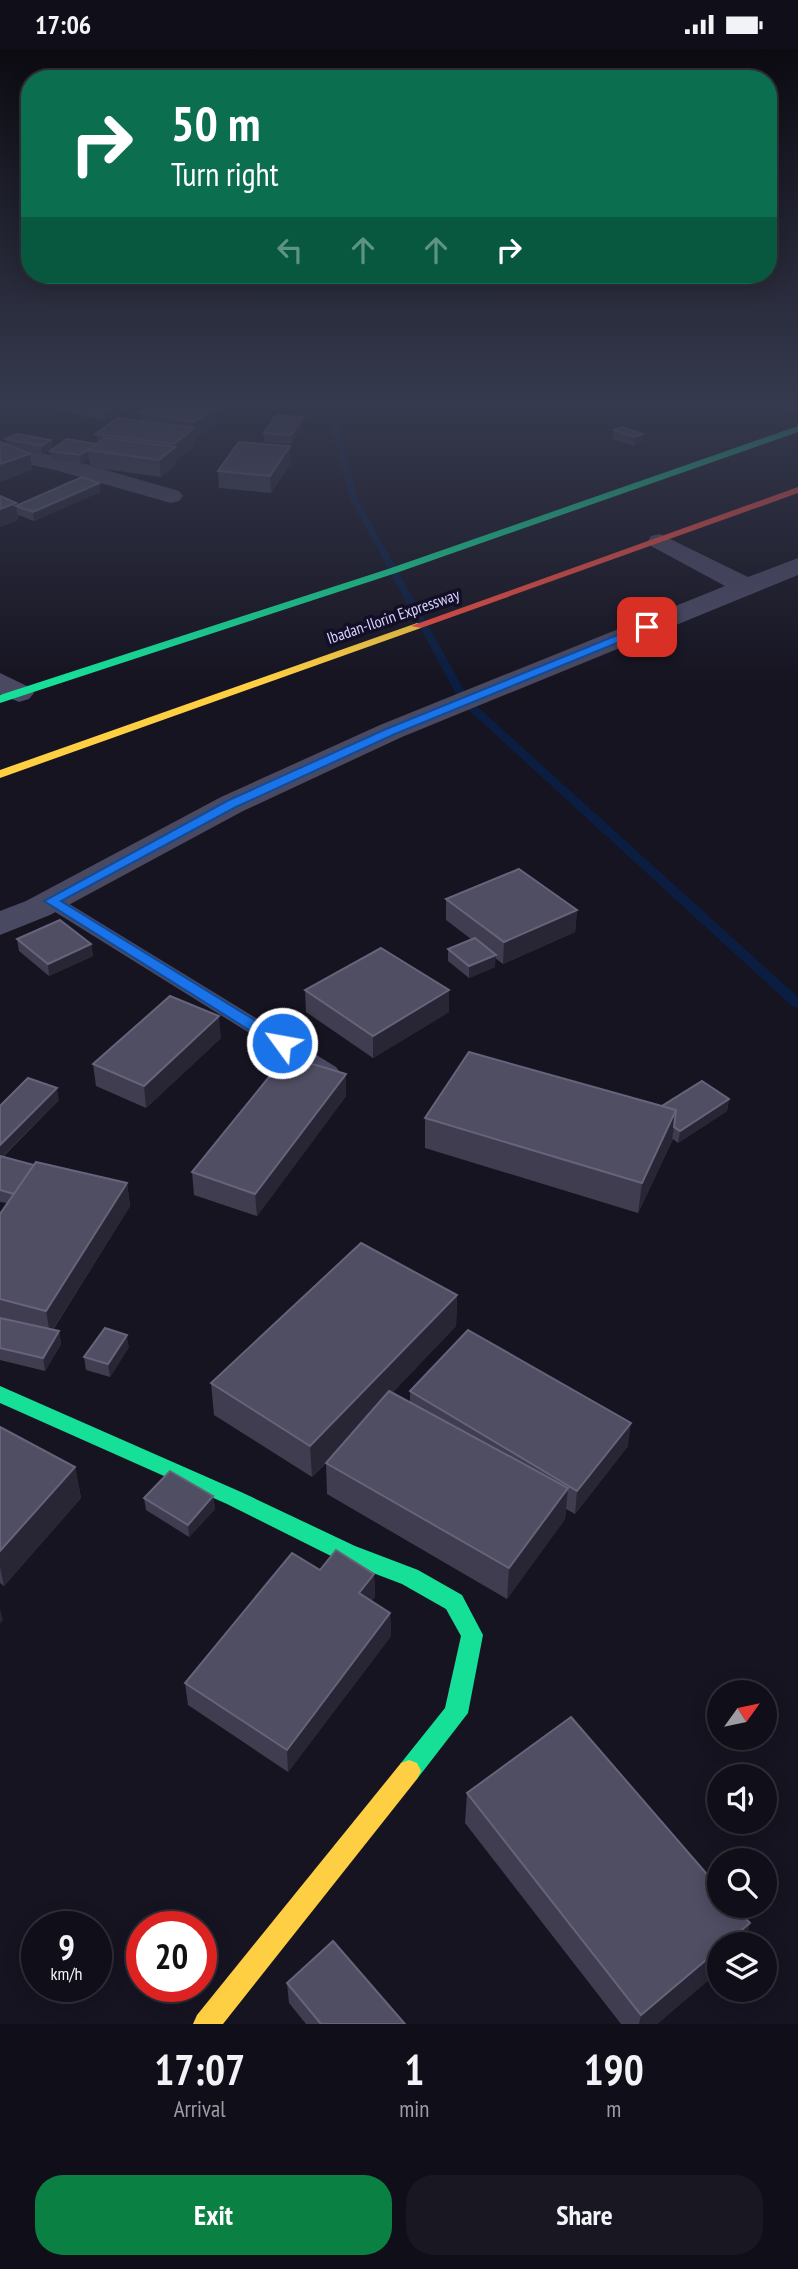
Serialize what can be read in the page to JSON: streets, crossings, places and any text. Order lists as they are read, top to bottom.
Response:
{
  "streets": {
    "main road": ["Ibadan-Ilorin Expressway"]
  },
  "north": "top right",
  "page": {
    "status": "17:06",
    "turn": ["50 m", "Turn right"],
    "speed": "9 km/h",
    "limit": "20",
    "eta": [
      "17:07",
      "Arrival",
      "1",
      "min",
      "190",
      "m"
    ],
    "buttons": ["Exit", "Share"]
  }
}
